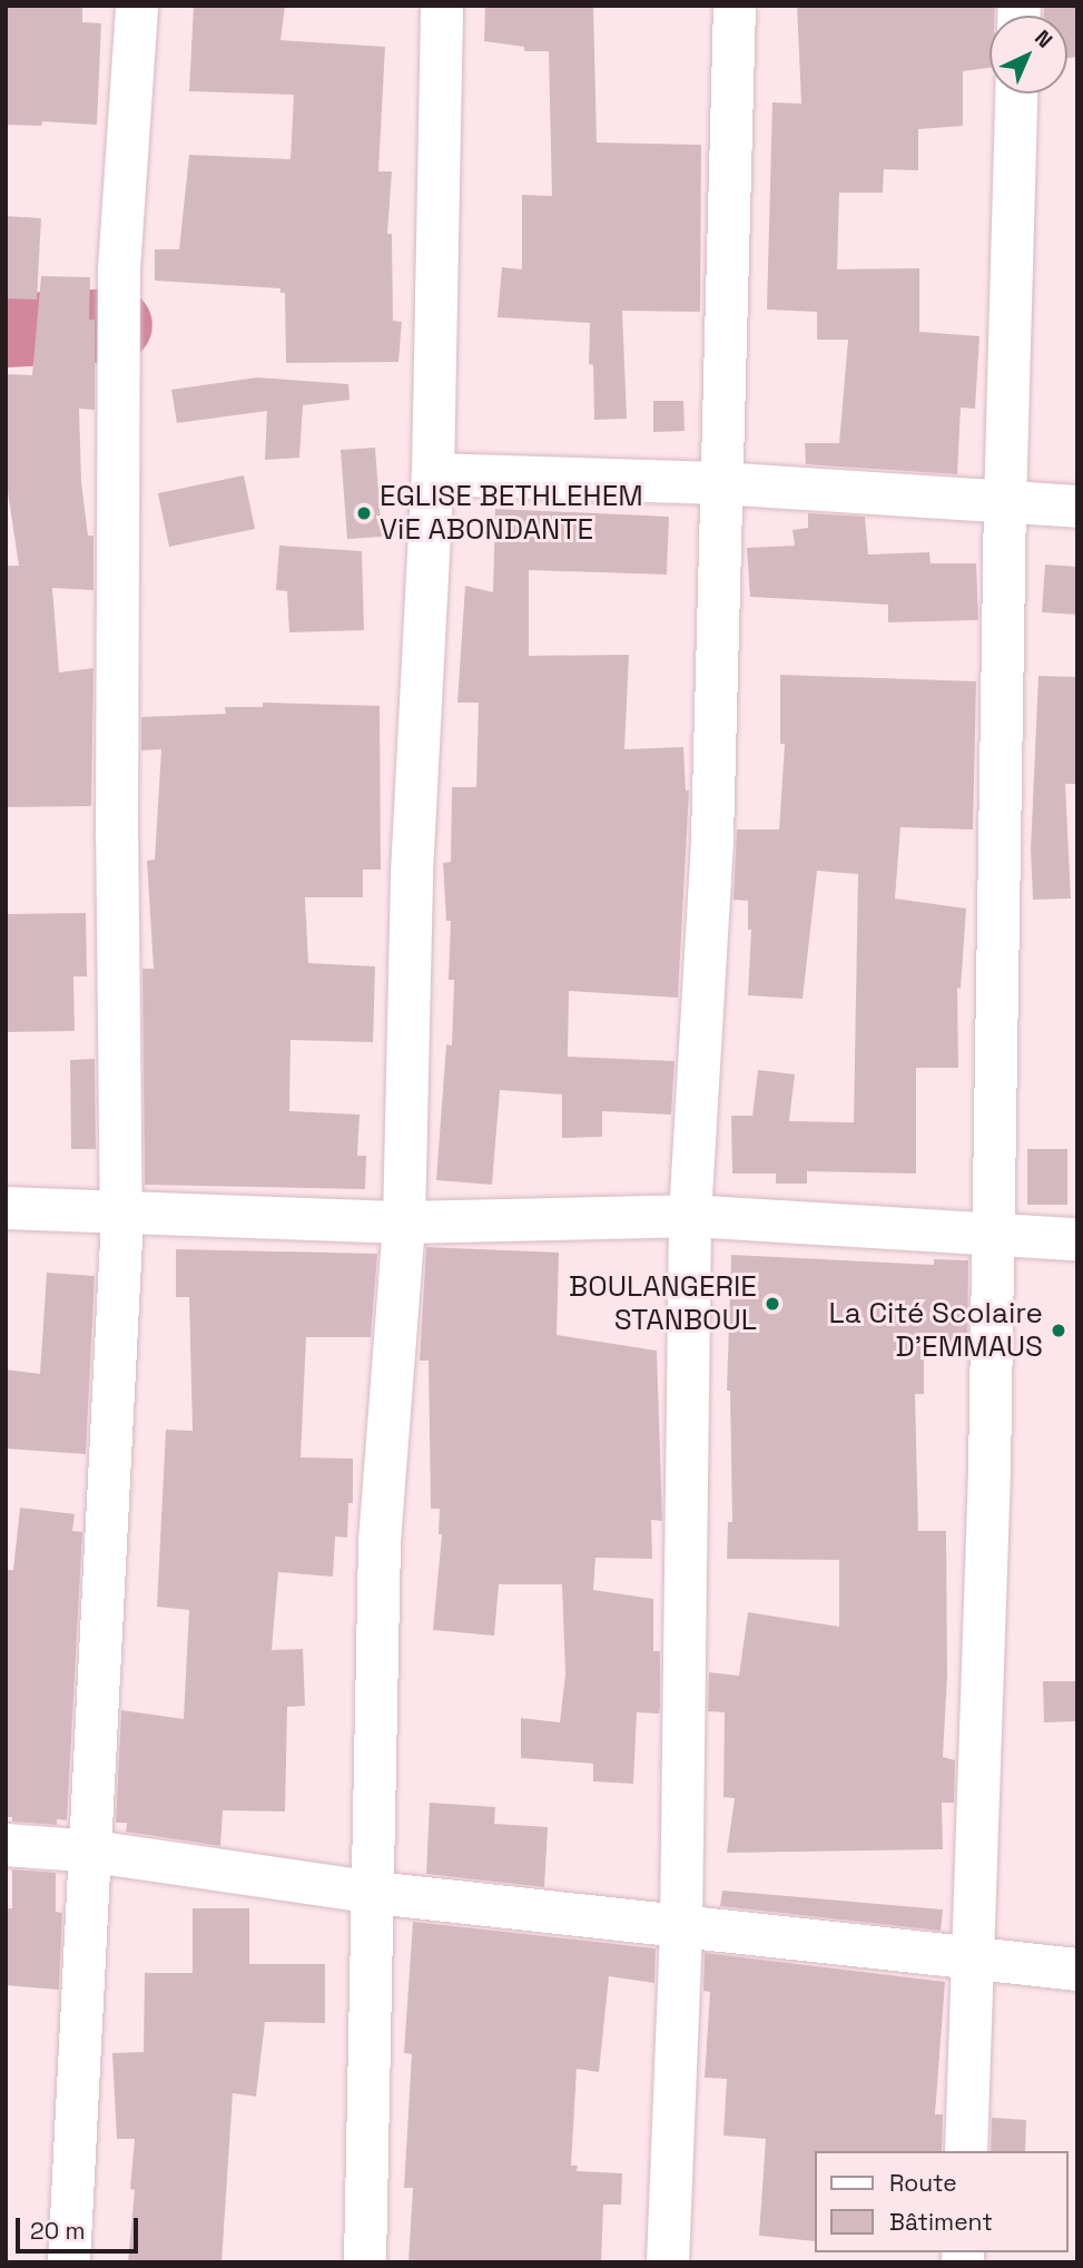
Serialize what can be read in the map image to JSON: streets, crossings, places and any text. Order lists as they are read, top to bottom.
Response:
{
  "places": ["EGLISE BETHLEHEM ViE ABONDANTE", "BOULANGERIE STANBOUL", "La Cité Scolaire D'EMMAUS"],
  "legend": ["Route", "Bâtiment"],
  "scale_bar": "20 m",
  "north": "top right"
}
